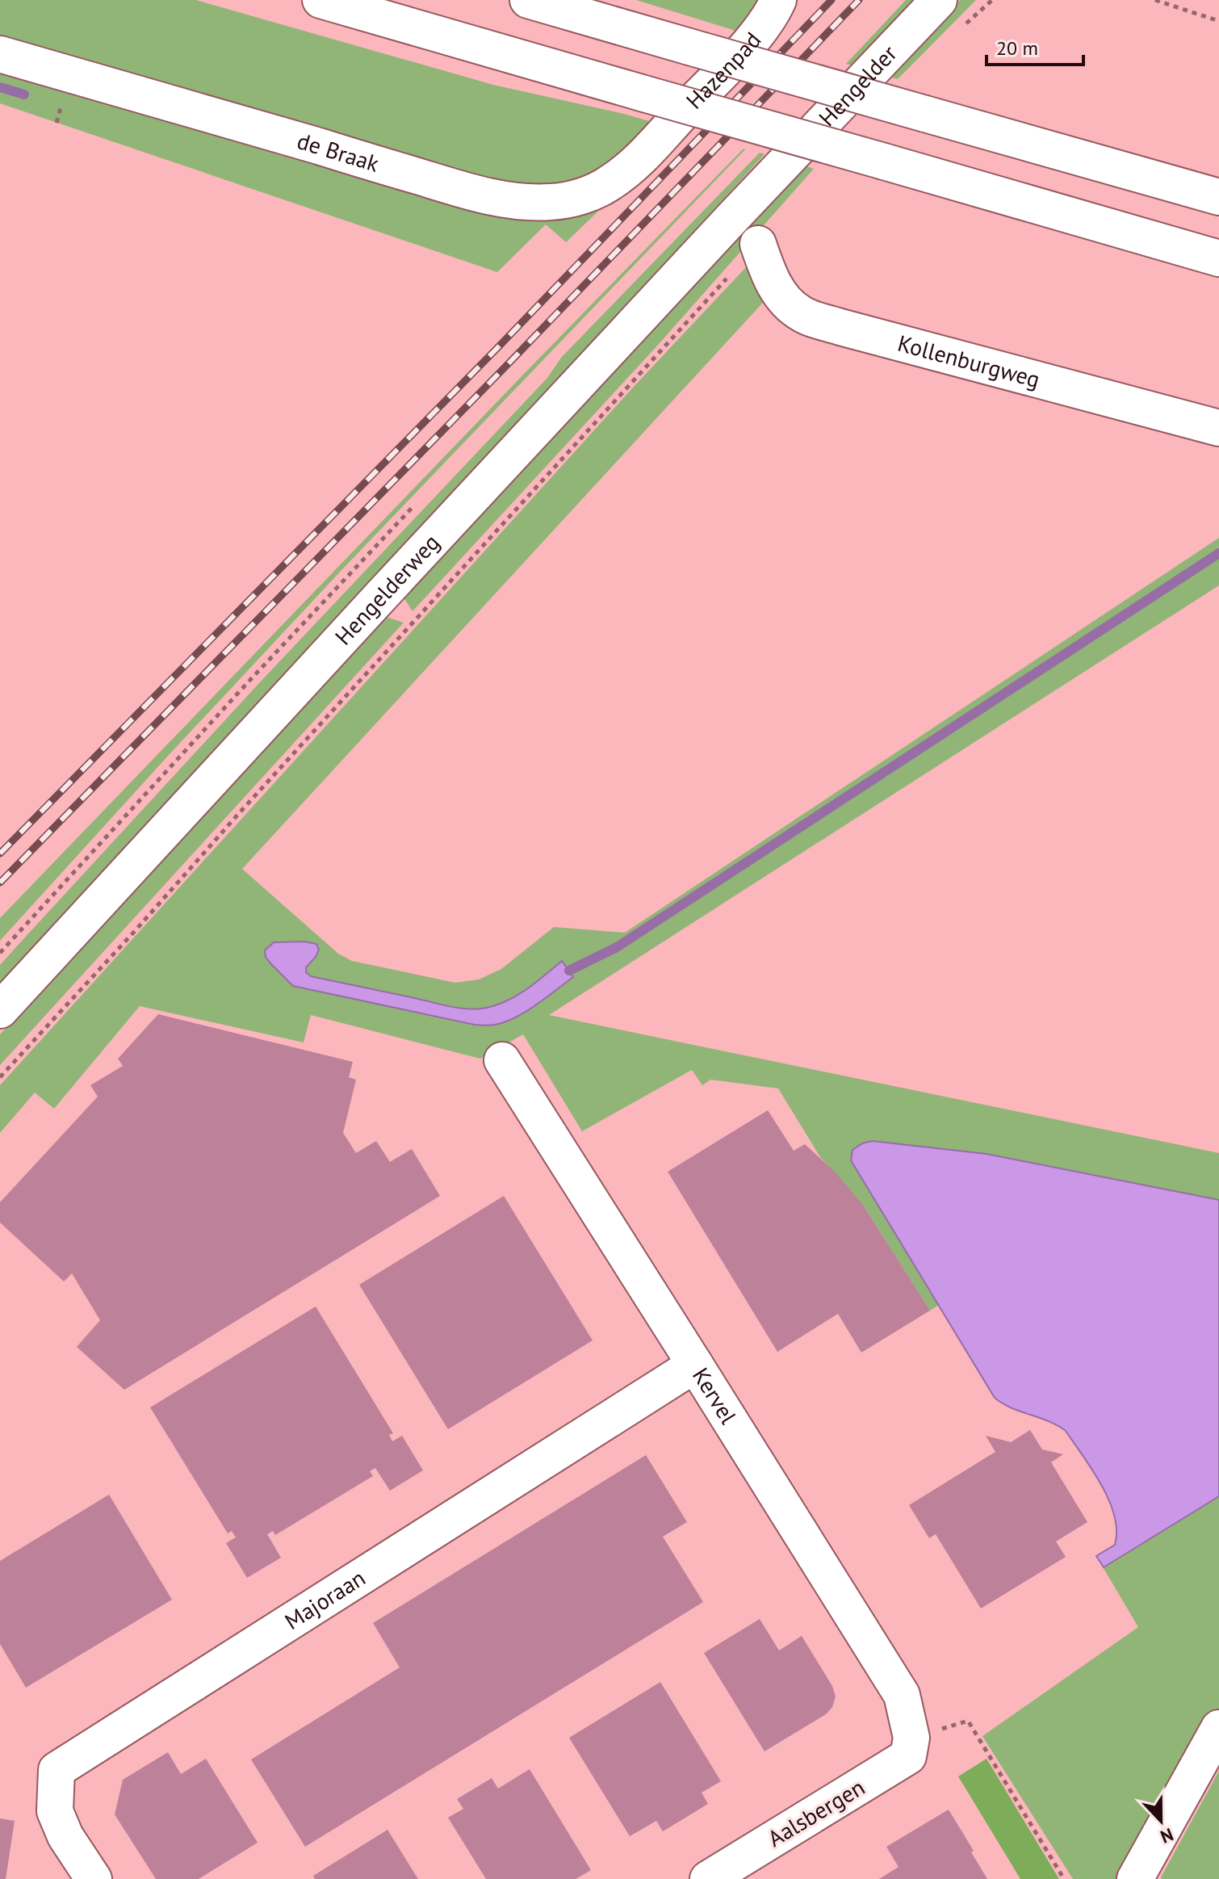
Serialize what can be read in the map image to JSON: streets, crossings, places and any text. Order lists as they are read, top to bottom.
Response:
{
  "streets": {
    "main road": [
      "Hazenpad",
      "Hengelder",
      "de Braak",
      "Kollenburgweg",
      "Hengelderweg",
      "Kervel",
      "Majoraan",
      "Aalsbergen"
    ]
  },
  "crossings": [
    ["Hazenpad", "de Braak"],
    ["Hengelder", "Hengelderweg"],
    ["Kollenburgweg", "Hengelderweg"],
    ["Kervel", "Majoraan"],
    ["Kervel", "Aalsbergen"]
  ],
  "scale_bar": "20 m",
  "north": "bottom"
}
